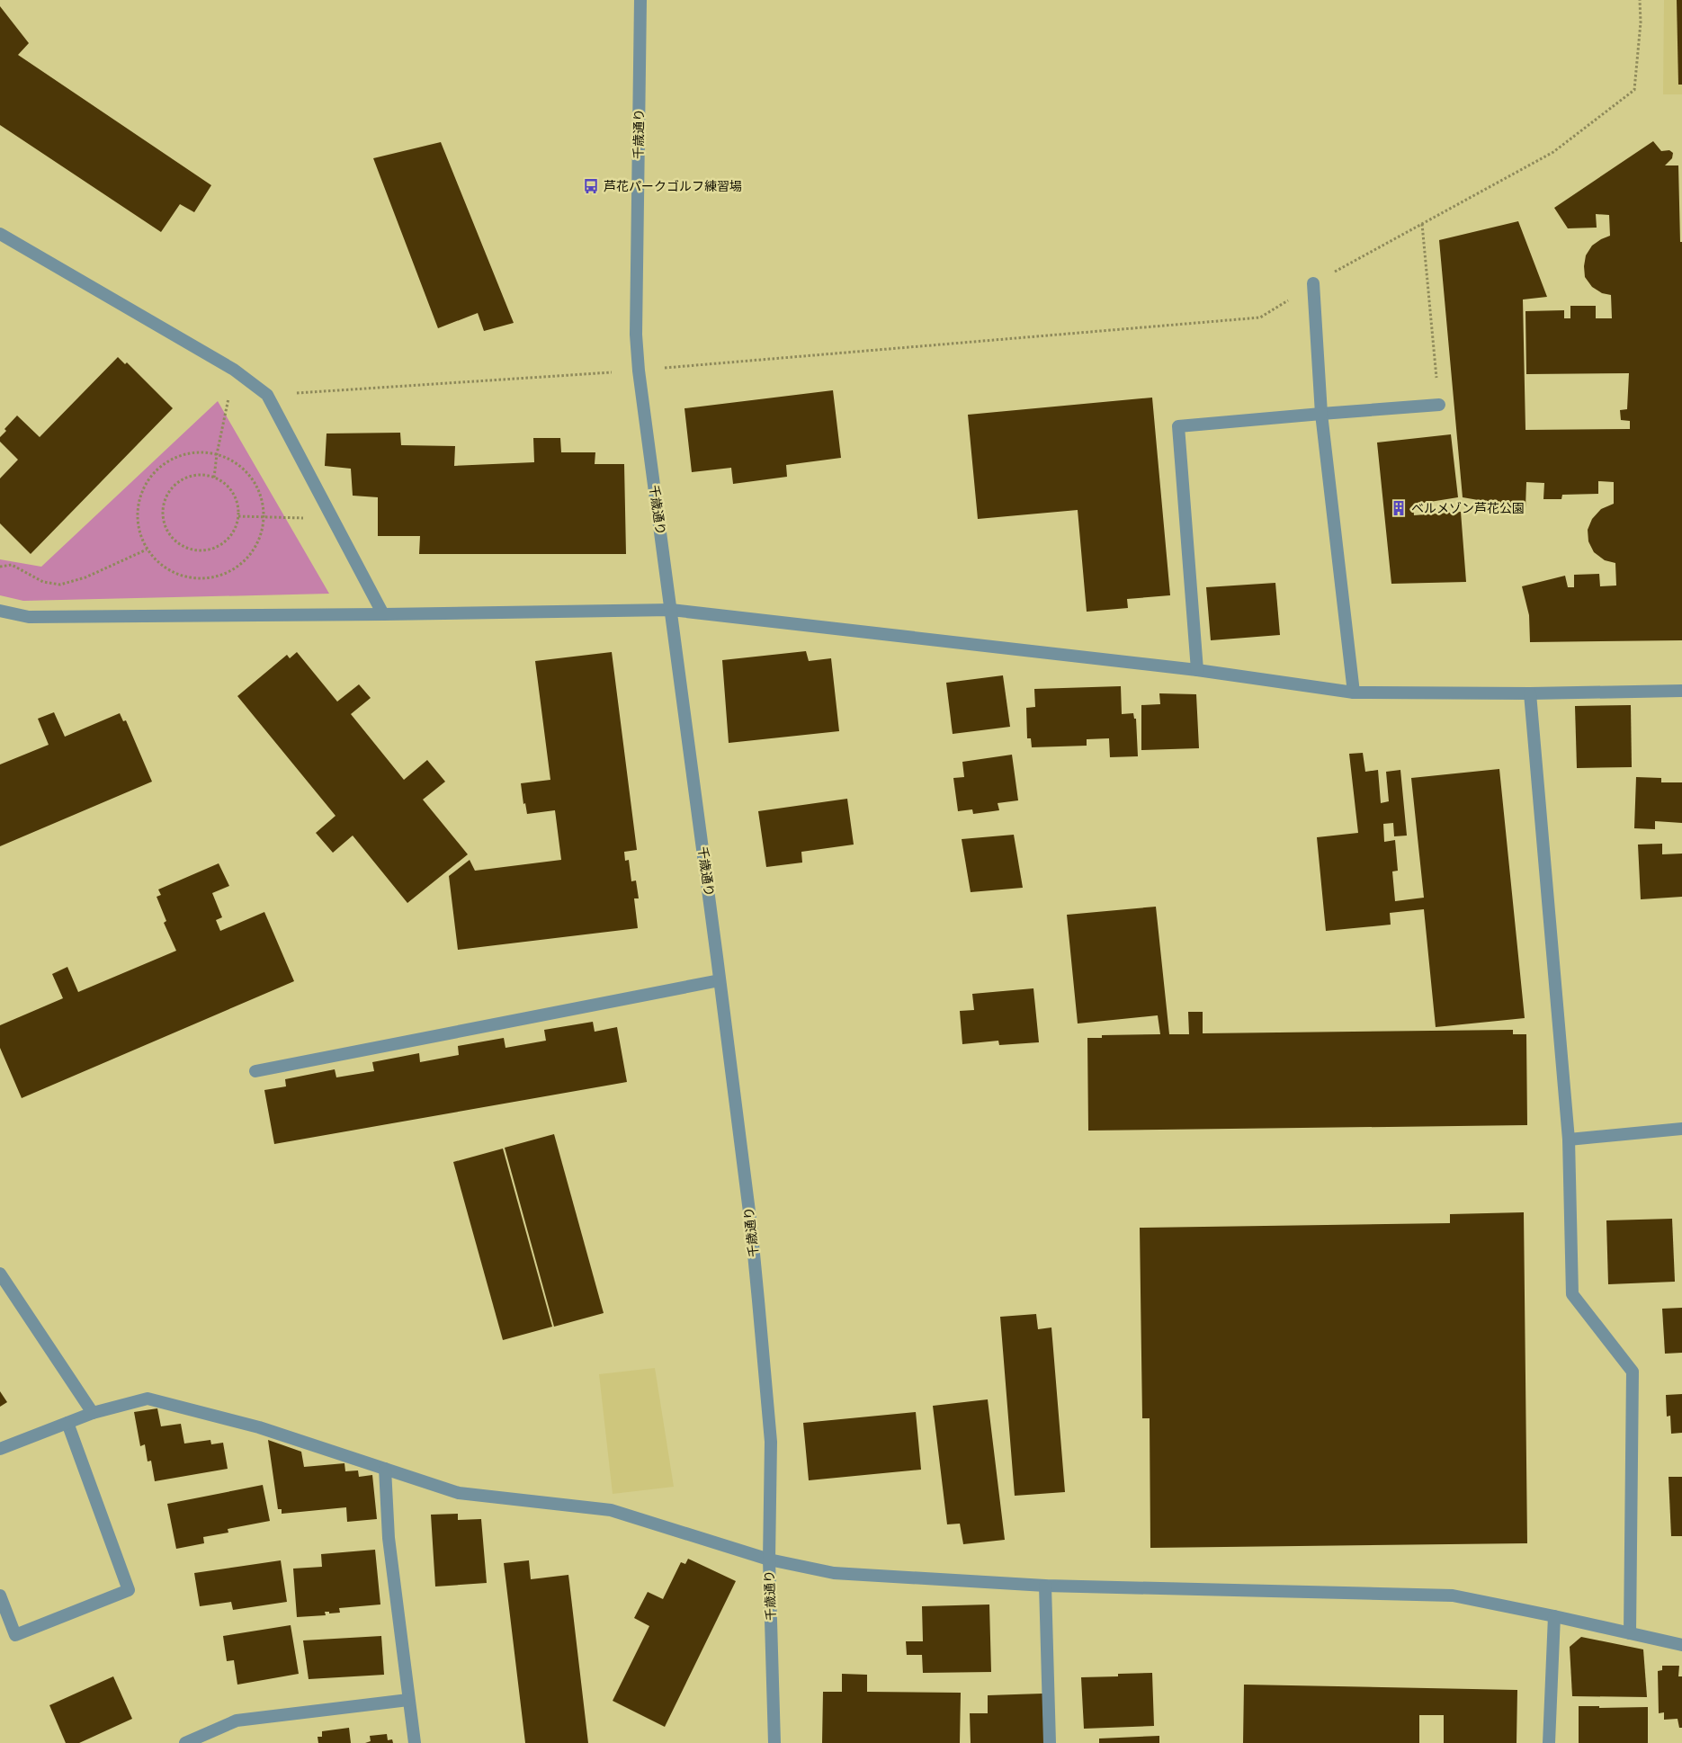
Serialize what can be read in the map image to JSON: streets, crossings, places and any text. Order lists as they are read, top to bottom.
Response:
{
  "streets": {
    "street": ["千歳通り"]
  },
  "places": {
    "bus stop": ["芦花パークゴルフ練習場"],
    "building": ["ベルメゾン芦花公園"]
  }
}
